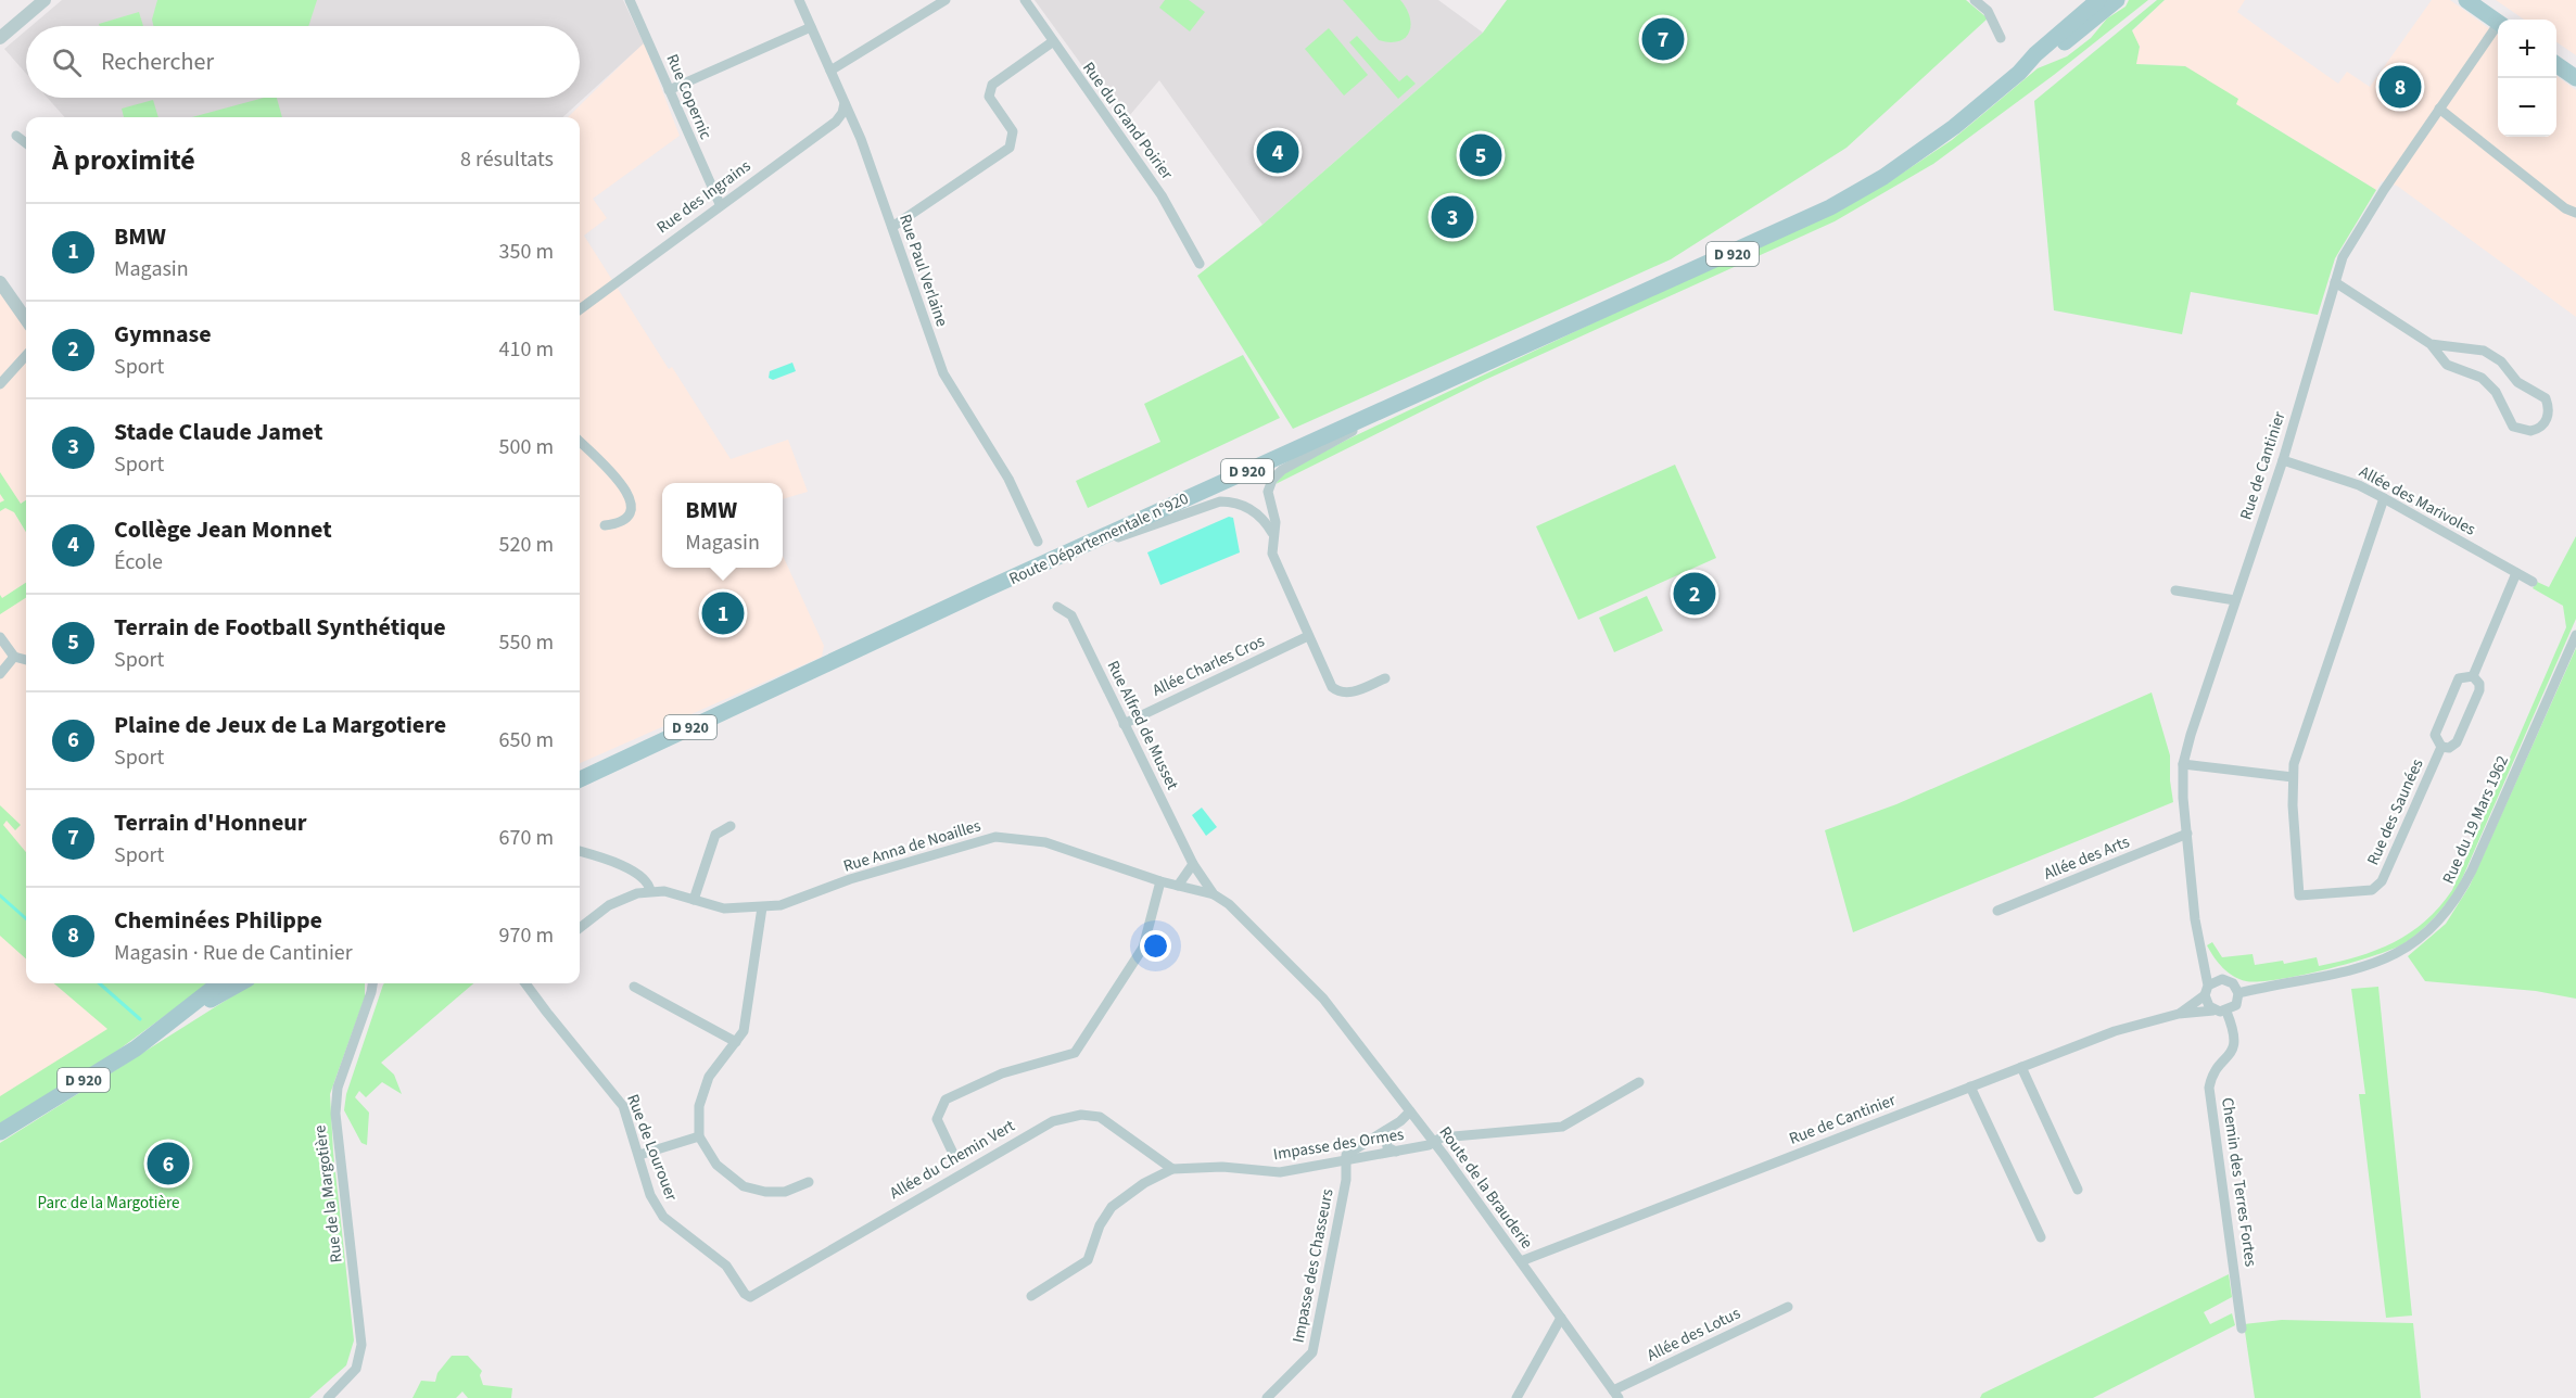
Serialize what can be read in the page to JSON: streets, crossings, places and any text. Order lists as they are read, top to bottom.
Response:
{
  "streets": {
    "main road": ["D 920", "Route Départementale n°920"],
    "street": [
      "Rue Copernic",
      "Rue du Grand Poirier",
      "Rue des Ingrains",
      "Rue Paul Verlaine",
      "Rue de Cantinier",
      "Allée des Marivoles",
      "Allée Charles Cros",
      "Rue Alfred de Musset",
      "Rue des Saunées",
      "Rue du 19 Mars 1962",
      "Rue Anna de Noailles",
      "Allée des Arts",
      "Impasse des Ormes",
      "Rue de Lourouer",
      "Allée du Chemin Vert",
      "Chemin des Terres Fortes",
      "Route de la Brauderie",
      "Rue de la Margotière",
      "Impasse des Chasseurs",
      "Allée des Lotus"
    ]
  },
  "crossings": [
    ["Rue Copernic", "Rue des Ingrains"],
    ["Rue des Ingrains", "Rue Paul Verlaine"],
    ["D 920", "Route Départementale n°920"],
    ["Rue de Cantinier", "Allée des Marivoles"],
    ["Rue de Cantinier", "Rue du 19 Mars 1962"],
    ["Rue de Cantinier", "Allée des Arts"],
    ["Rue de Cantinier", "Chemin des Terres Fortes"],
    ["Rue de Cantinier", "Route de la Brauderie"],
    ["Allée des Marivoles", "Rue des Saunées"],
    ["Allée Charles Cros", "Rue Alfred de Musset"],
    ["Rue Alfred de Musset", "Rue Anna de Noailles"],
    ["Rue Alfred de Musset", "Route de la Brauderie"],
    ["Rue du 19 Mars 1962", "Chemin des Terres Fortes"],
    ["Impasse des Ormes", "Allée du Chemin Vert"],
    ["Impasse des Ormes", "Route de la Brauderie"],
    ["Impasse des Ormes", "Impasse des Chasseurs"],
    ["Rue de Lourouer", "Allée du Chemin Vert"],
    ["Route de la Brauderie", "Allée des Lotus"]
  ],
  "parks": ["Parc de la Margotière"],
  "page": {
    "pins": [
      "7",
      "8",
      "4",
      "5",
      "3",
      "2",
      "1",
      "6"
    ],
    "map_buttons": ["+", "−"],
    "search": "Rechercher",
    "heading": ["À proximité", "8 résultats"],
    "list": [
      {
        "mark": "1",
        "name": "BMW",
        "note": "Magasin",
        "value": "350 m"
      },
      {
        "mark": "2",
        "name": "Gymnase",
        "note": "Sport",
        "value": "410 m"
      },
      {
        "mark": "3",
        "name": "Stade Claude Jamet",
        "note": "Sport",
        "value": "500 m"
      },
      {
        "mark": "4",
        "name": "Collège Jean Monnet",
        "note": "École",
        "value": "520 m"
      },
      {
        "mark": "5",
        "name": "Terrain de Football Synthétique",
        "note": "Sport",
        "value": "550 m"
      },
      {
        "mark": "6",
        "name": "Plaine de Jeux de La Margotiere",
        "note": "Sport",
        "value": "650 m"
      },
      {
        "mark": "7",
        "name": "Terrain d'Honneur",
        "note": "Sport",
        "value": "670 m"
      },
      {
        "mark": "8",
        "name": "Cheminées Philippe",
        "note": "Magasin · Rue de Cantinier",
        "value": "970 m"
      }
    ],
    "popup": ["BMW", "Magasin"]
  }
}
